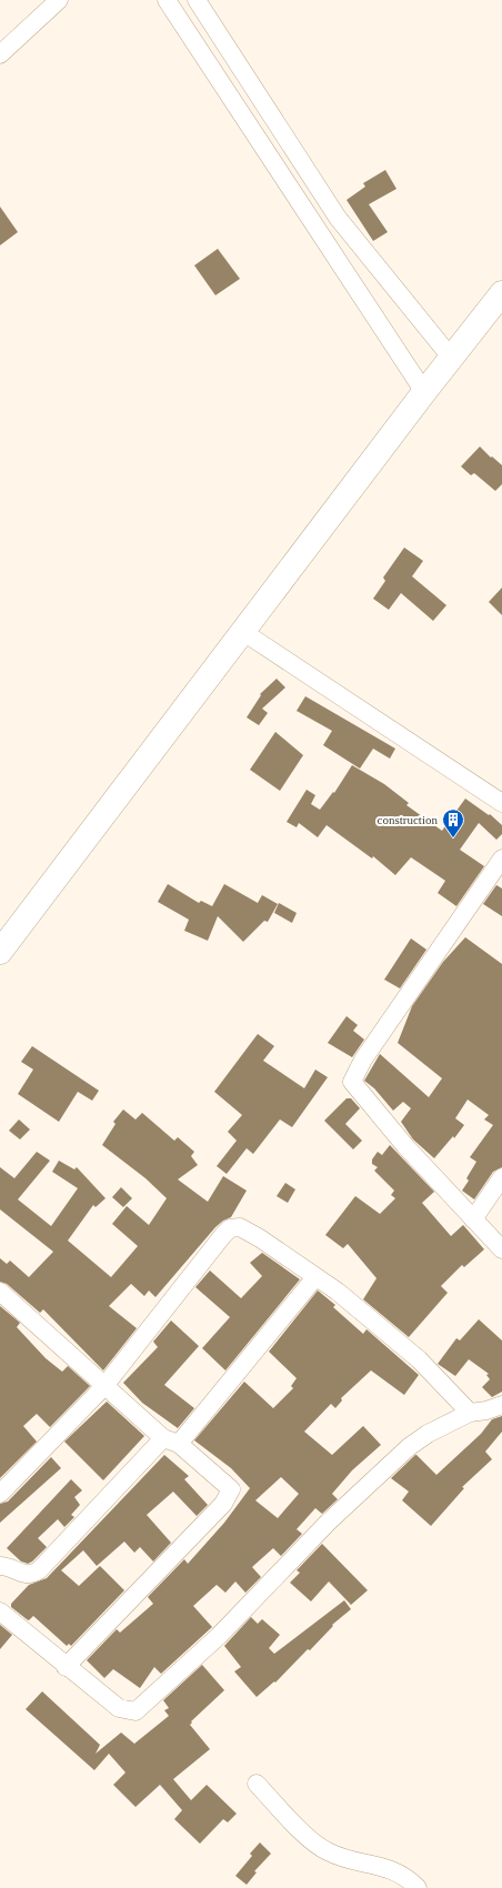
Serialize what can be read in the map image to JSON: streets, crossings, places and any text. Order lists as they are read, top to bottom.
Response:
{
  "places": {
    "building": ["construction"]
  }
}
